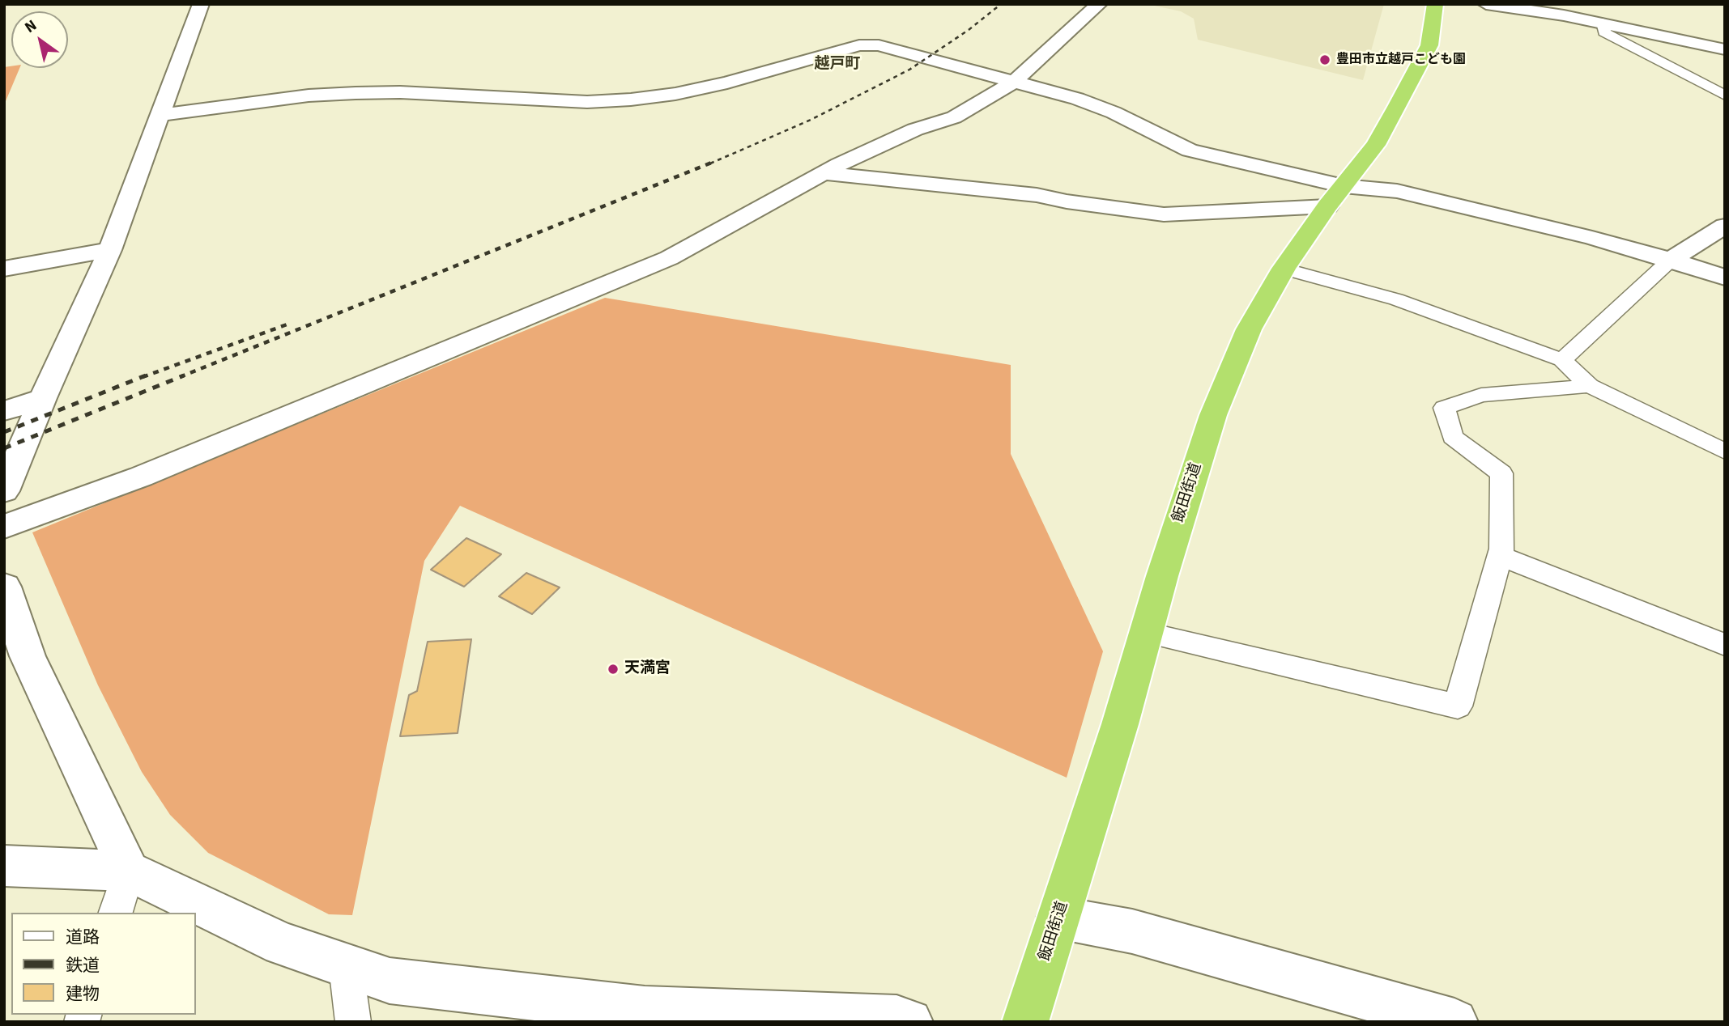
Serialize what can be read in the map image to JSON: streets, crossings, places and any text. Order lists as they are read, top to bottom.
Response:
{
  "streets": {
    "highway": ["飯田街道"]
  },
  "districts": ["越戸町"],
  "places": ["豊田市立越戸こども園", "天満宮"],
  "legend": ["道路", "鉄道", "建物"],
  "north": "top left"
}
